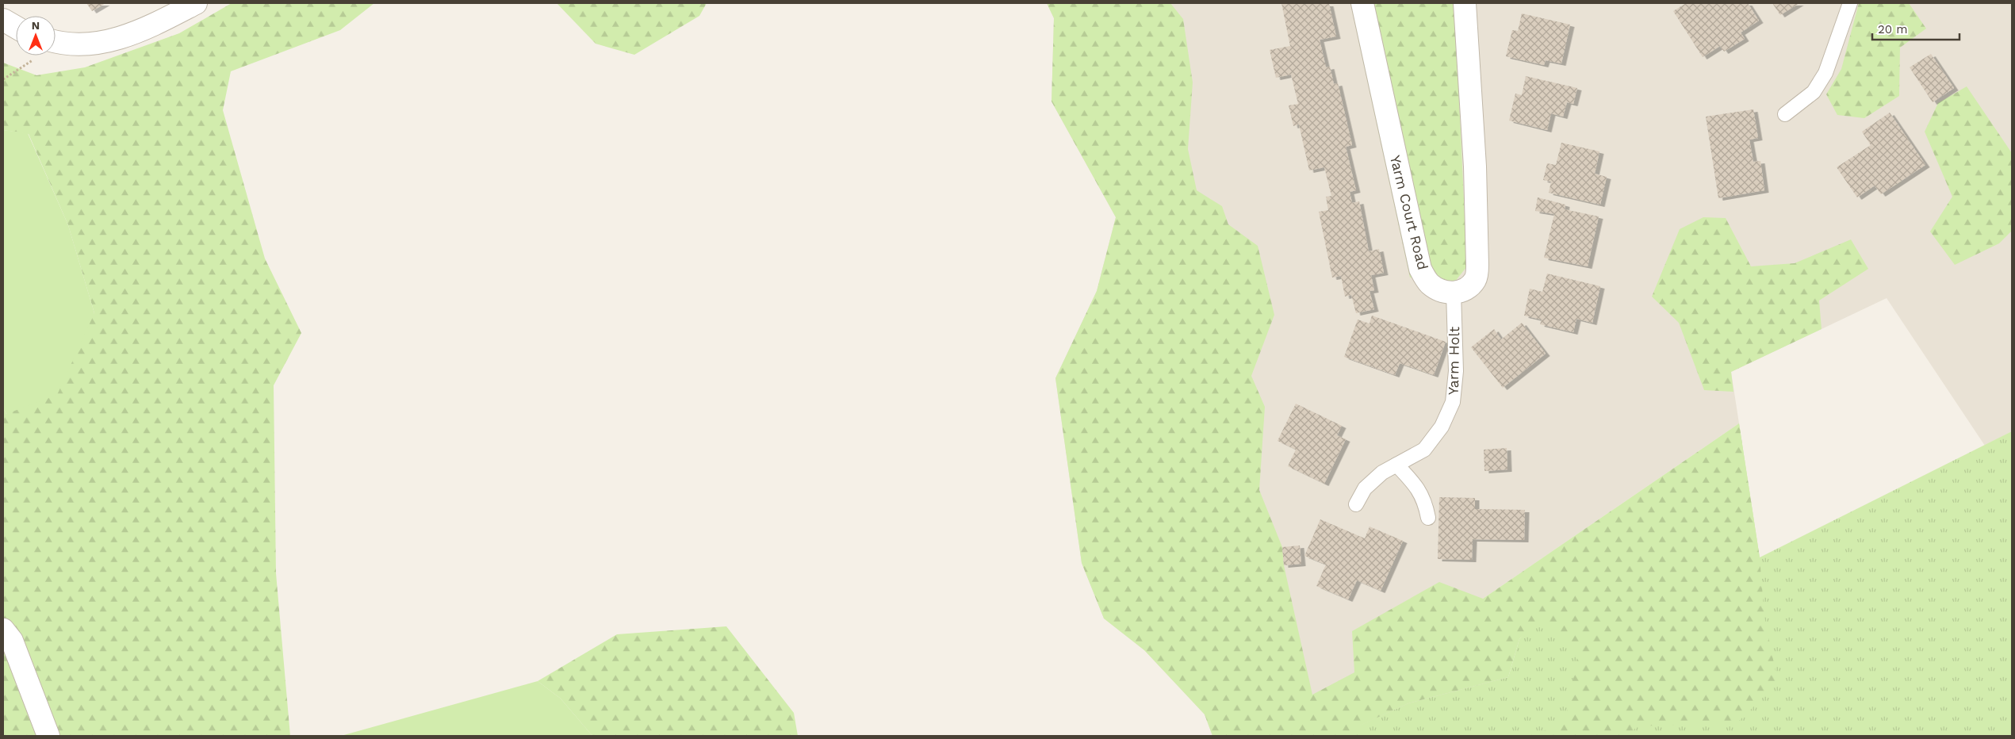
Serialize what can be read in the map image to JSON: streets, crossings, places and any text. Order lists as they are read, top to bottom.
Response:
{
  "streets": {
    "street": ["Yarm Court Road"],
    "lane": ["Yarm Holt"]
  },
  "crossings": [
    ["Yarm Court Road", "Yarm Holt"]
  ],
  "scale_bar": "20 m",
  "north": "top"
}
